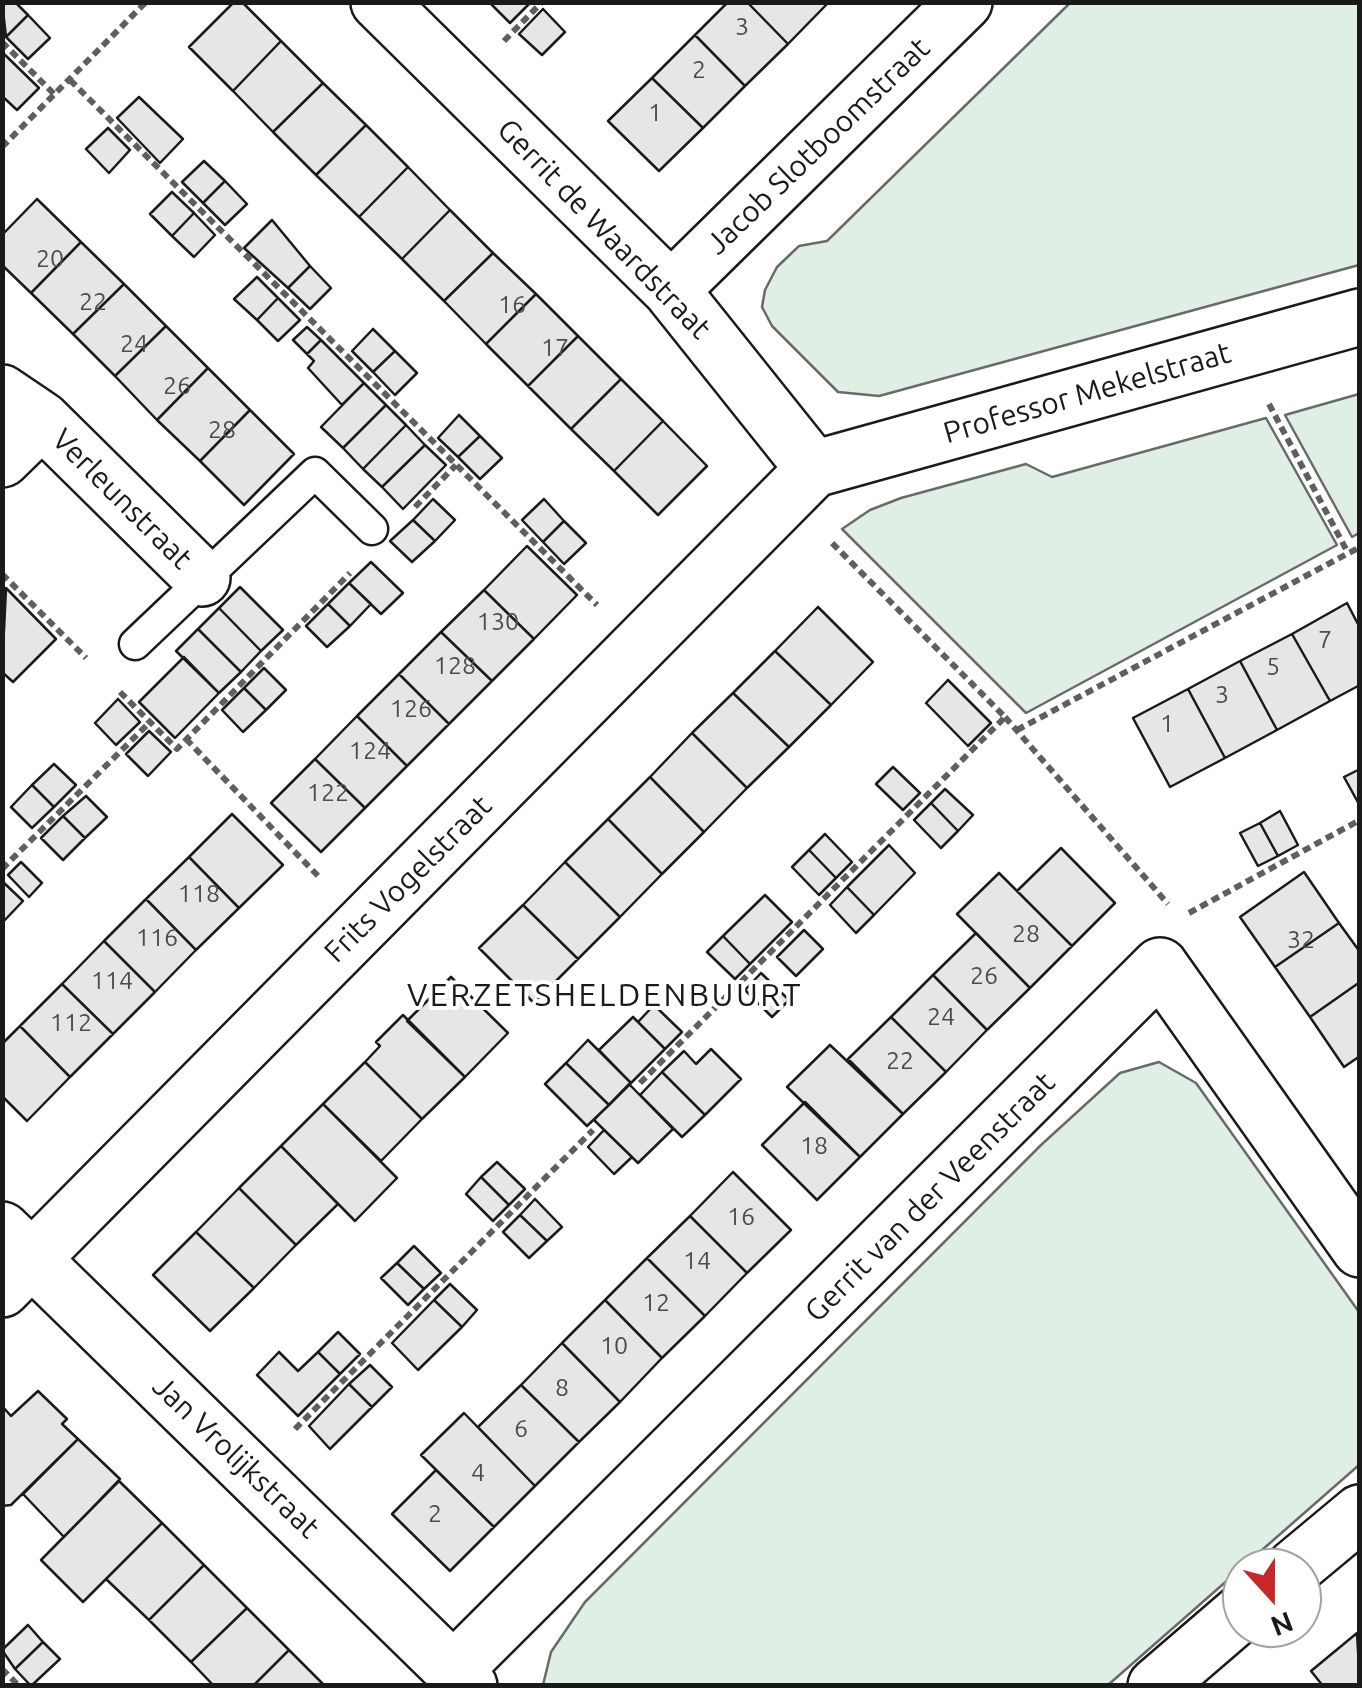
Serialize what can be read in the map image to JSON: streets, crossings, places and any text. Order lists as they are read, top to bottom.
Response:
{
  "streets": {
    "street": [
      "Jacob Slotboomstraat",
      "Gerrit de Waardstraat",
      "Professor Mekelstraat",
      "Verleunstraat",
      "Frits Vogelstraat",
      "Gerrit van der Veenstraat",
      "Jan Vrolijkstraat"
    ]
  },
  "crossings": [
    ["Jacob Slotboomstraat", "Gerrit de Waardstraat"],
    ["Gerrit de Waardstraat", "Professor Mekelstraat"],
    ["Gerrit de Waardstraat", "Frits Vogelstraat"],
    ["Professor Mekelstraat", "Frits Vogelstraat"],
    ["Frits Vogelstraat", "Jan Vrolijkstraat"],
    ["Gerrit van der Veenstraat", "Jan Vrolijkstraat"]
  ],
  "districts": ["VERZETSHELDENBUURT"],
  "house_numbers": [
    "3",
    "2",
    "1",
    "20",
    "22",
    "16",
    "24",
    "17",
    "26",
    "28",
    "130",
    "7",
    "128",
    "5",
    "3",
    "126",
    "1",
    "124",
    "122",
    "118",
    "28",
    "116",
    "32",
    "26",
    "114",
    "24",
    "112",
    "22",
    "18",
    "16",
    "14",
    "12",
    "10",
    "8",
    "6",
    "4",
    "2"
  ],
  "north": "bottom"
}
